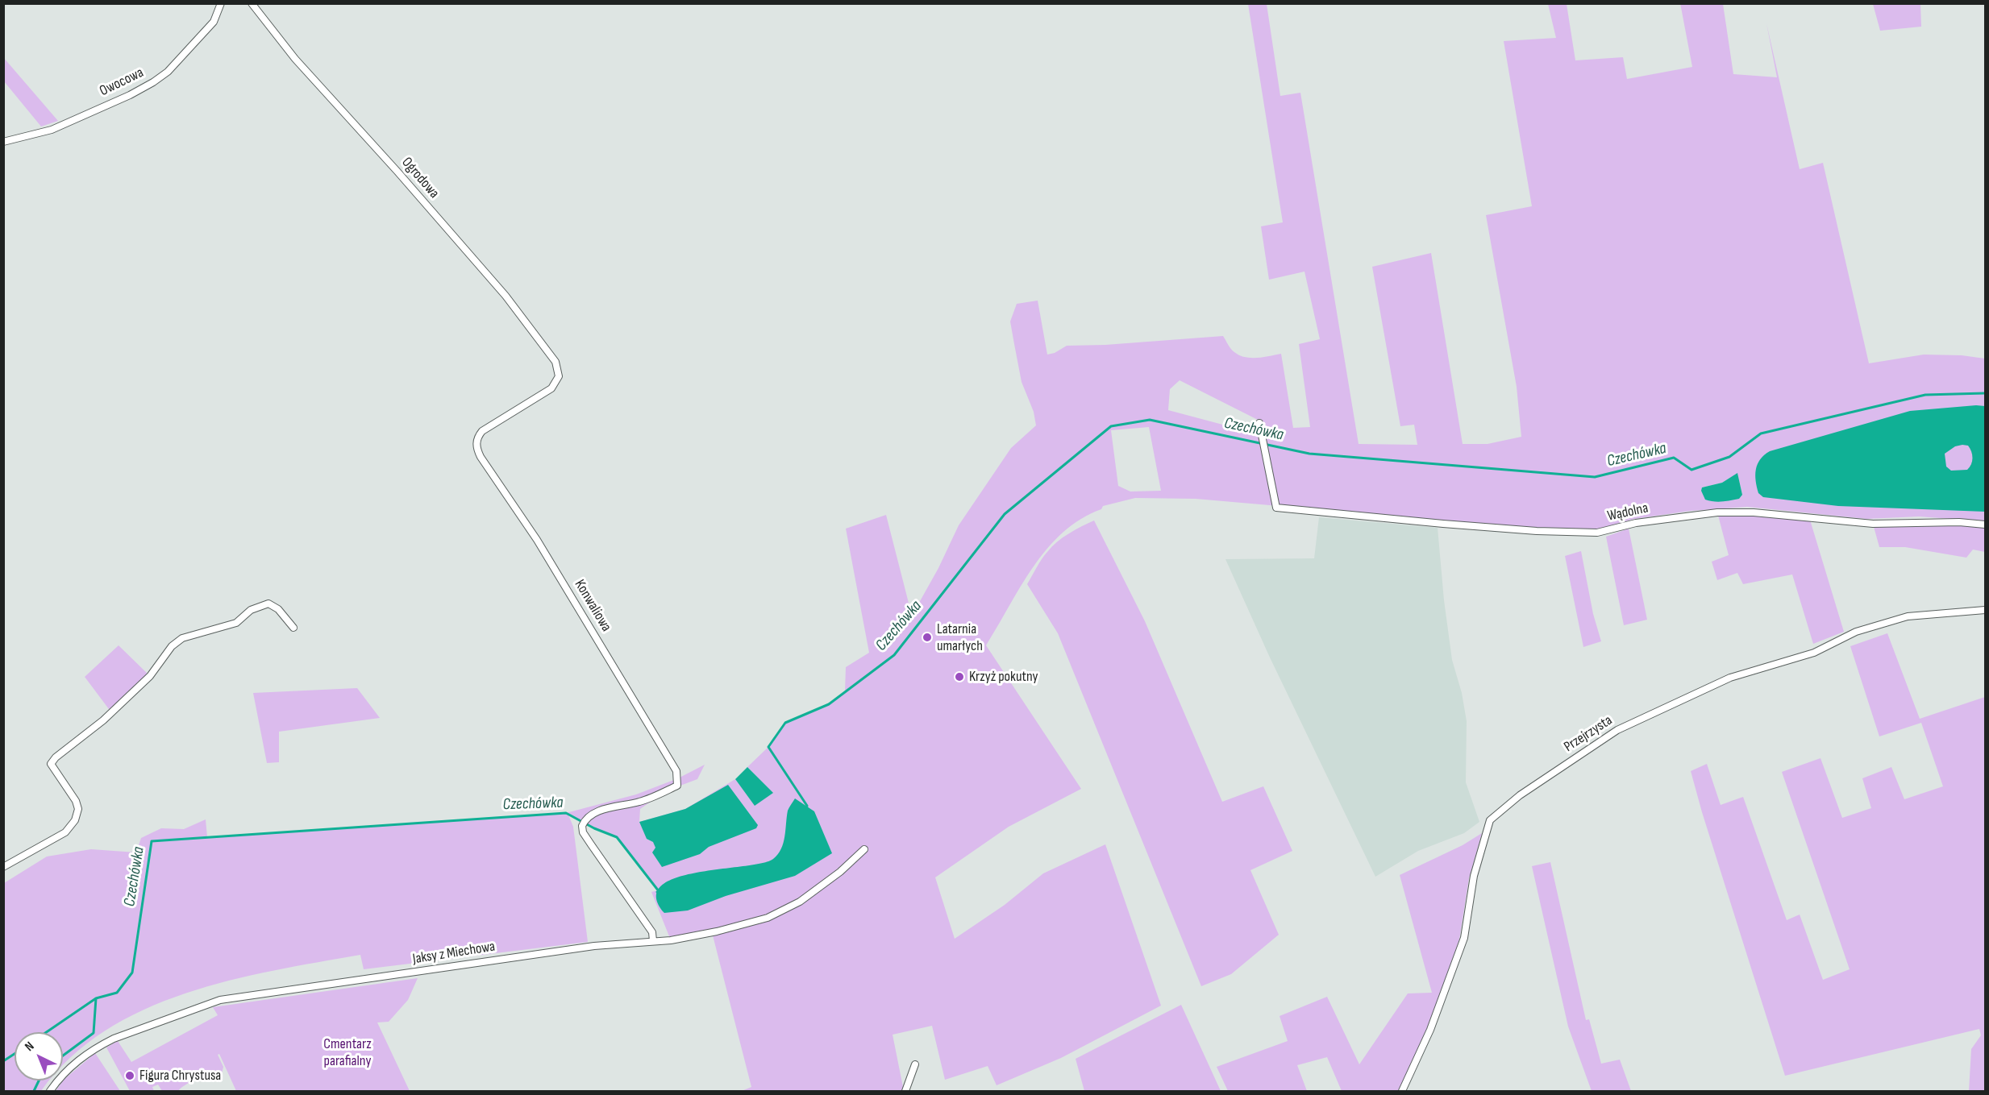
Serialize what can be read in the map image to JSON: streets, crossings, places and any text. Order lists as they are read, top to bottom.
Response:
{
  "streets": {
    "street": [
      "Owocowa",
      "Ogrodowa",
      "Wądolna",
      "Konwaliowa",
      "Przejrzysta",
      "Jaksy z Miechowa"
    ]
  },
  "crossings": [
    ["Ogrodowa", "Konwaliowa"],
    ["Konwaliowa", "Jaksy z Miechowa"]
  ],
  "water": ["Czechówka"],
  "parks": ["Cmentarz parafialny"],
  "places": ["Latarnia umarłych", "Krzyż pokutny", "Figura Chrystusa"],
  "north": "top left"
}
